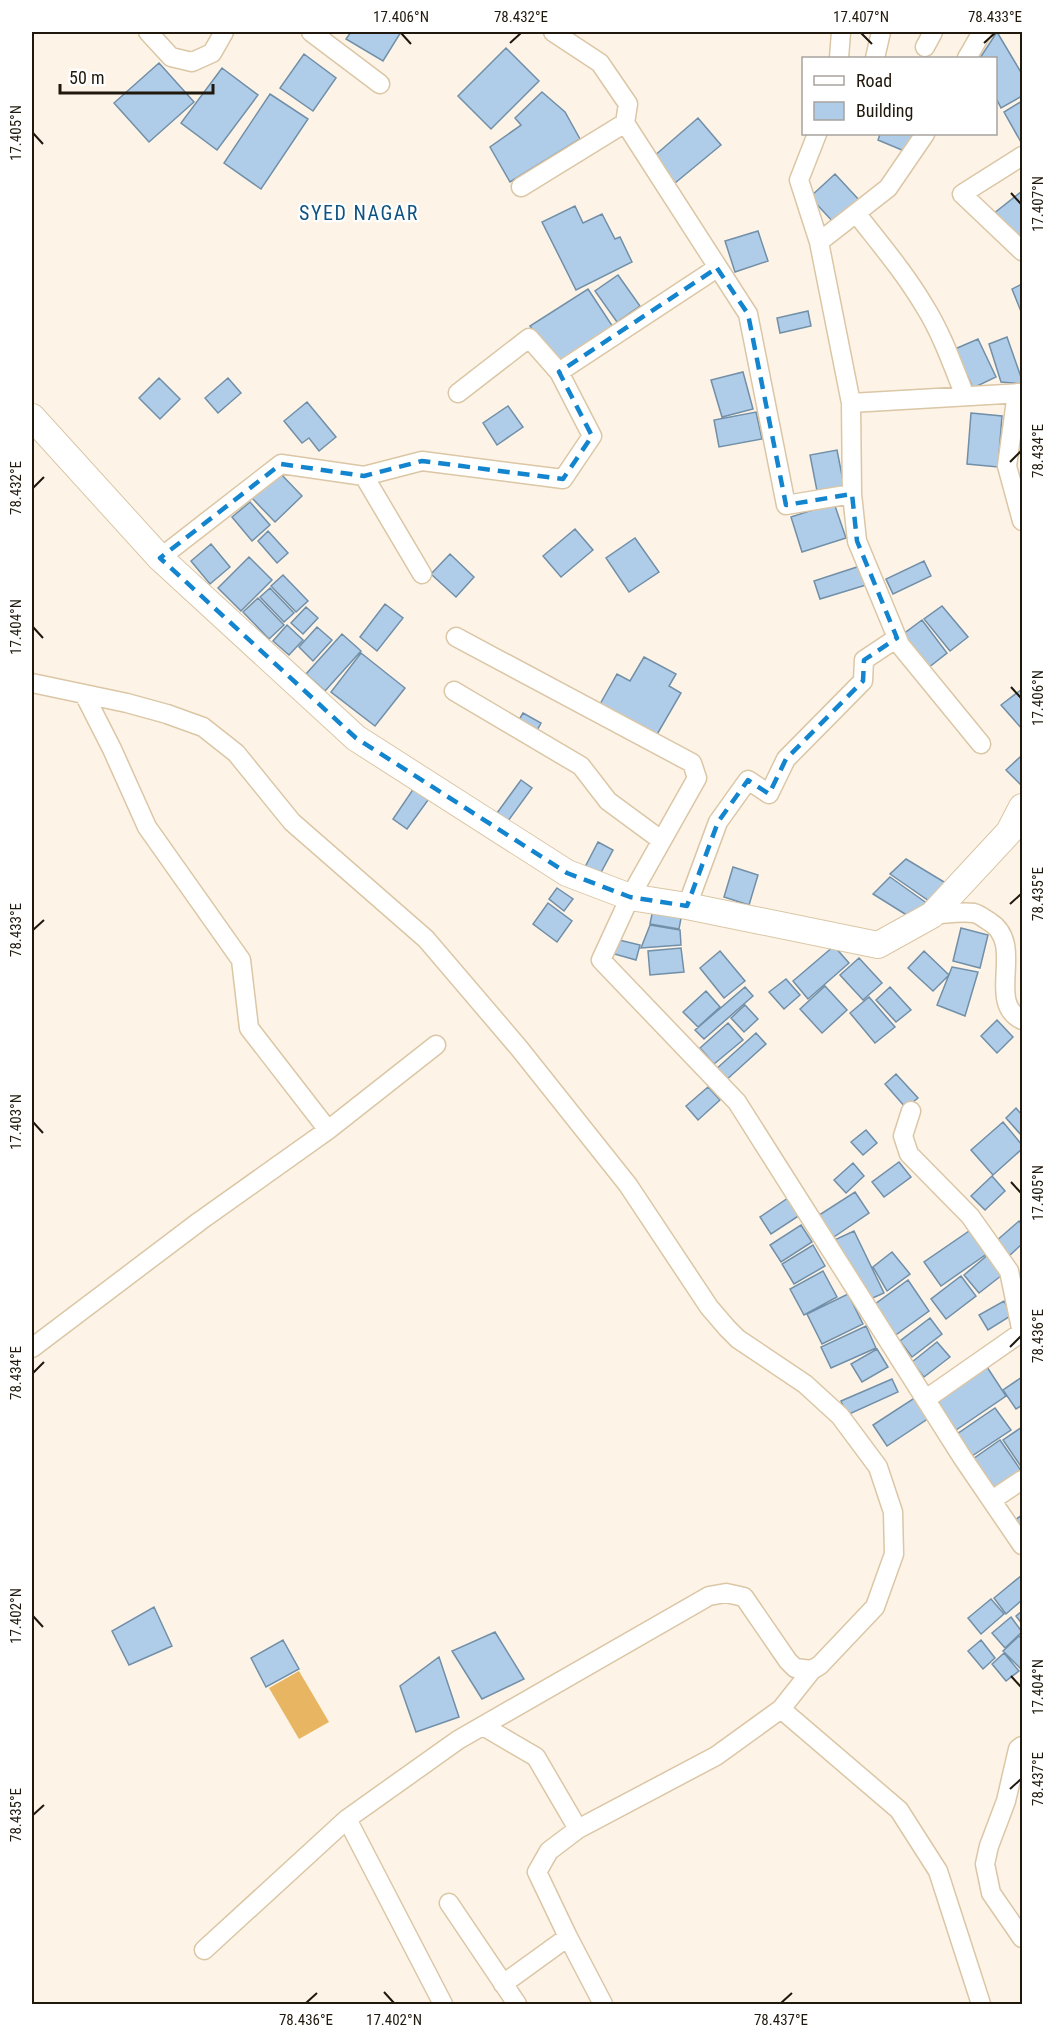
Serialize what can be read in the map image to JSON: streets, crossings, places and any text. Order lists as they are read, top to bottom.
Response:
{
  "districts": ["SYED NAGAR"],
  "legend": ["Road", "Building"],
  "scale_bar": "50 m",
  "coordinates": [
    "17.406°N",
    "78.432°E",
    "17.407°N",
    "78.433°E",
    "17.405°N",
    "78.434°E",
    "17.404°N",
    "78.435°E",
    "17.403°N",
    "78.436°E",
    "17.402°N",
    "78.437°E"
  ]
}
